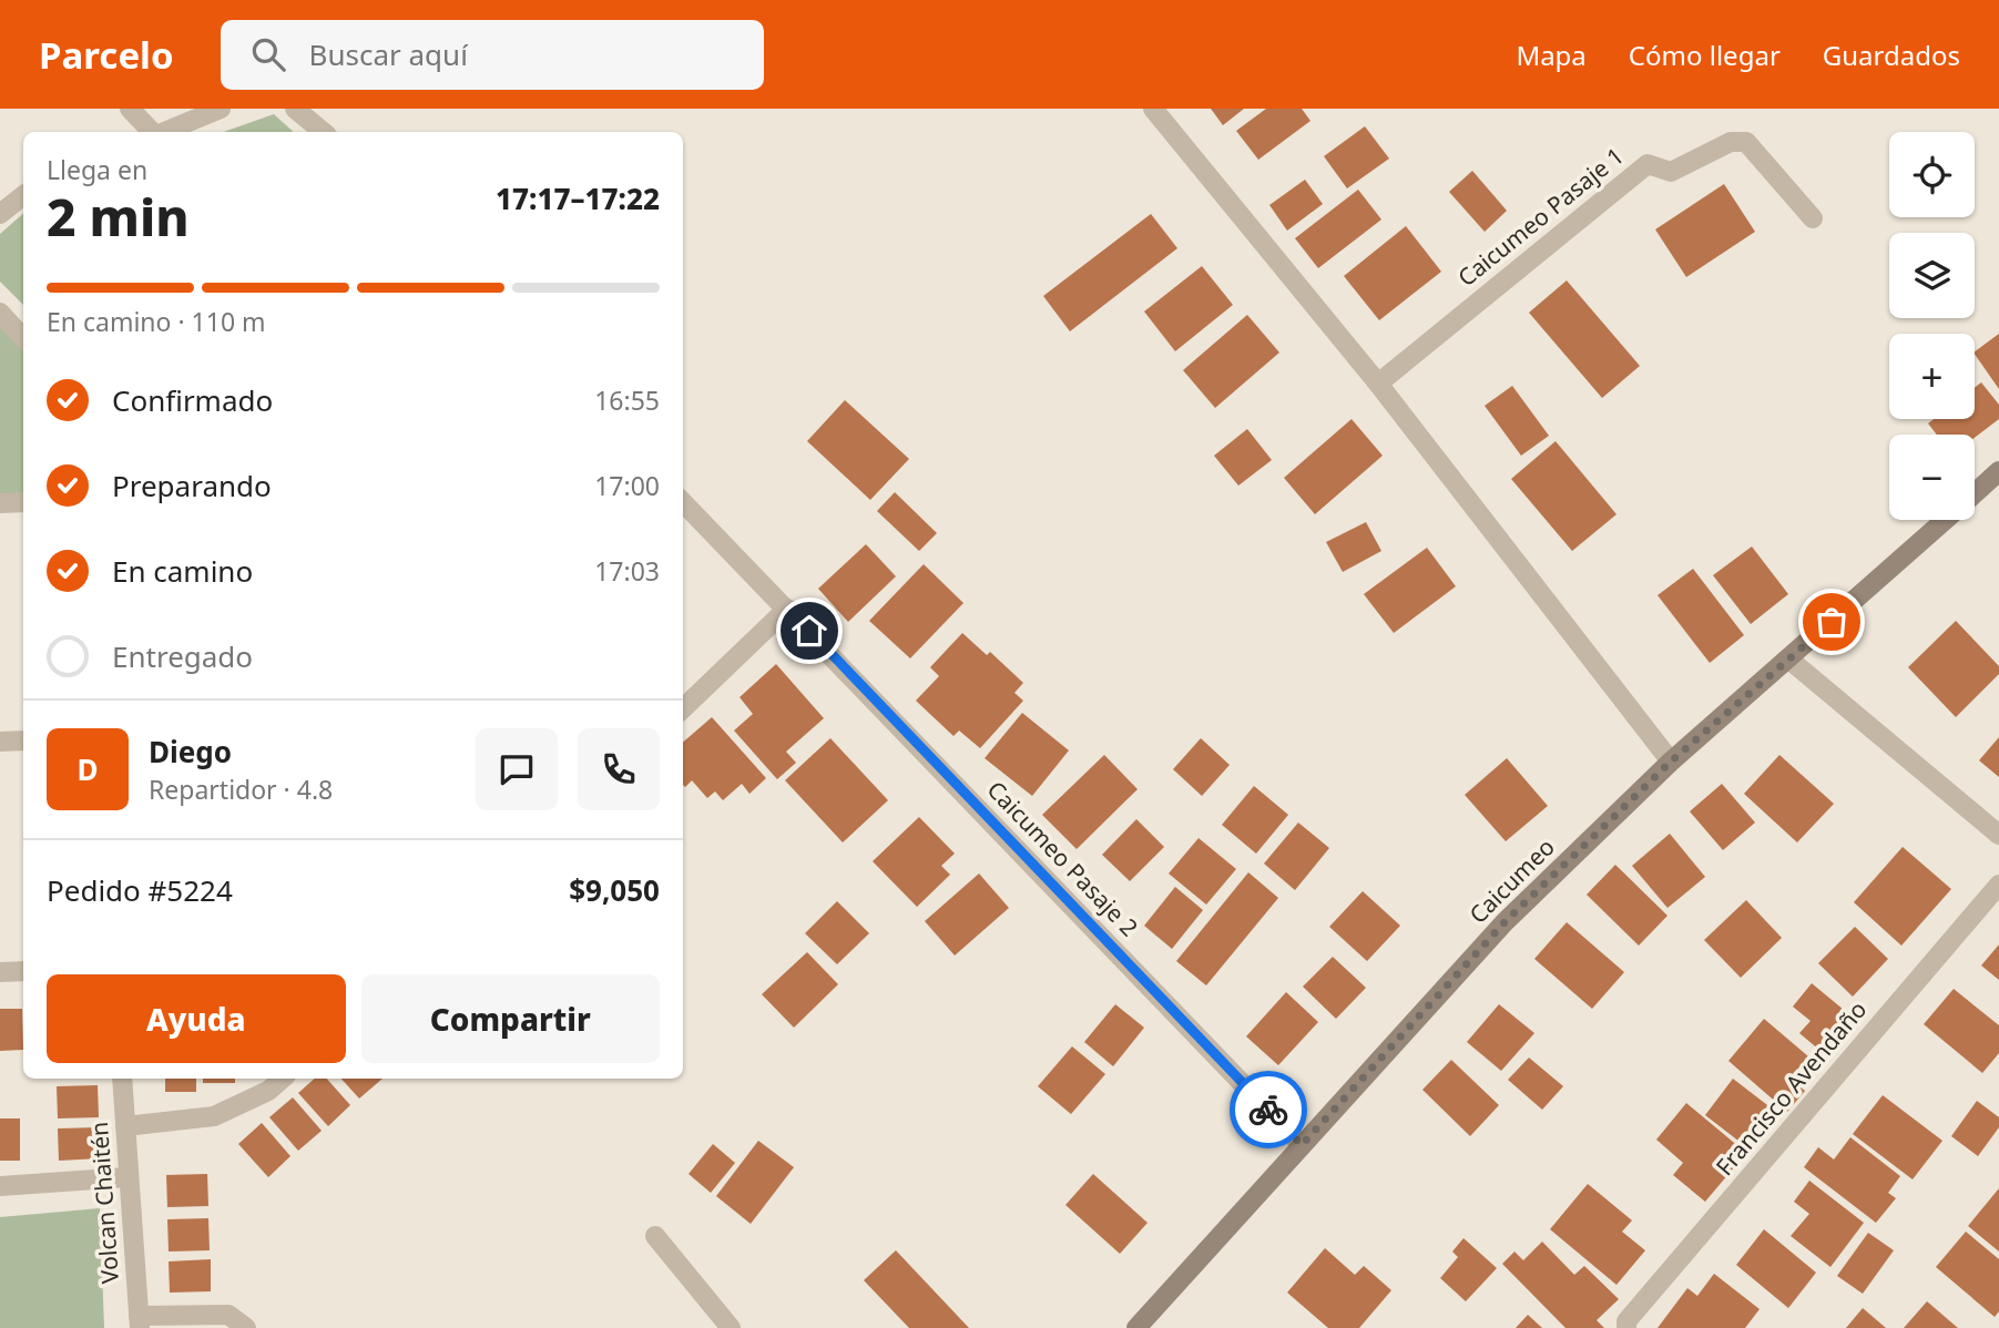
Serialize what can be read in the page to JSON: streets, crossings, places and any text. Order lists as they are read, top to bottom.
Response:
{
  "streets": {
    "street": [
      "Caicumeo Pasaje 1",
      "Caicumeo Pasaje 2",
      "Caicumeo",
      "Francisco Avendaño",
      "Volcan Chaitén"
    ]
  },
  "crossings": [
    ["Caicumeo Pasaje 2", "Caicumeo"]
  ],
  "page": {
    "header": "Parcelo",
    "search": "Buscar aquí",
    "nav": ["Mapa", "Cómo llegar", "Guardados"],
    "map_buttons": ["+", "−"],
    "heading": ["2 min", "Llega en", "17:17–17:22"],
    "panel": [
      "Diego",
      "Repartidor · 4.8",
      "Pedido #5224",
      "$9,050"
    ],
    "bar": "En camino · 110 m",
    "list": [
      ["Confirmado", "16:55"],
      ["Preparando", "17:00"],
      ["En camino", "17:03"],
      "Entregado"
    ],
    "round": "D",
    "buttons": ["Ayuda", "Compartir"]
  }
}
